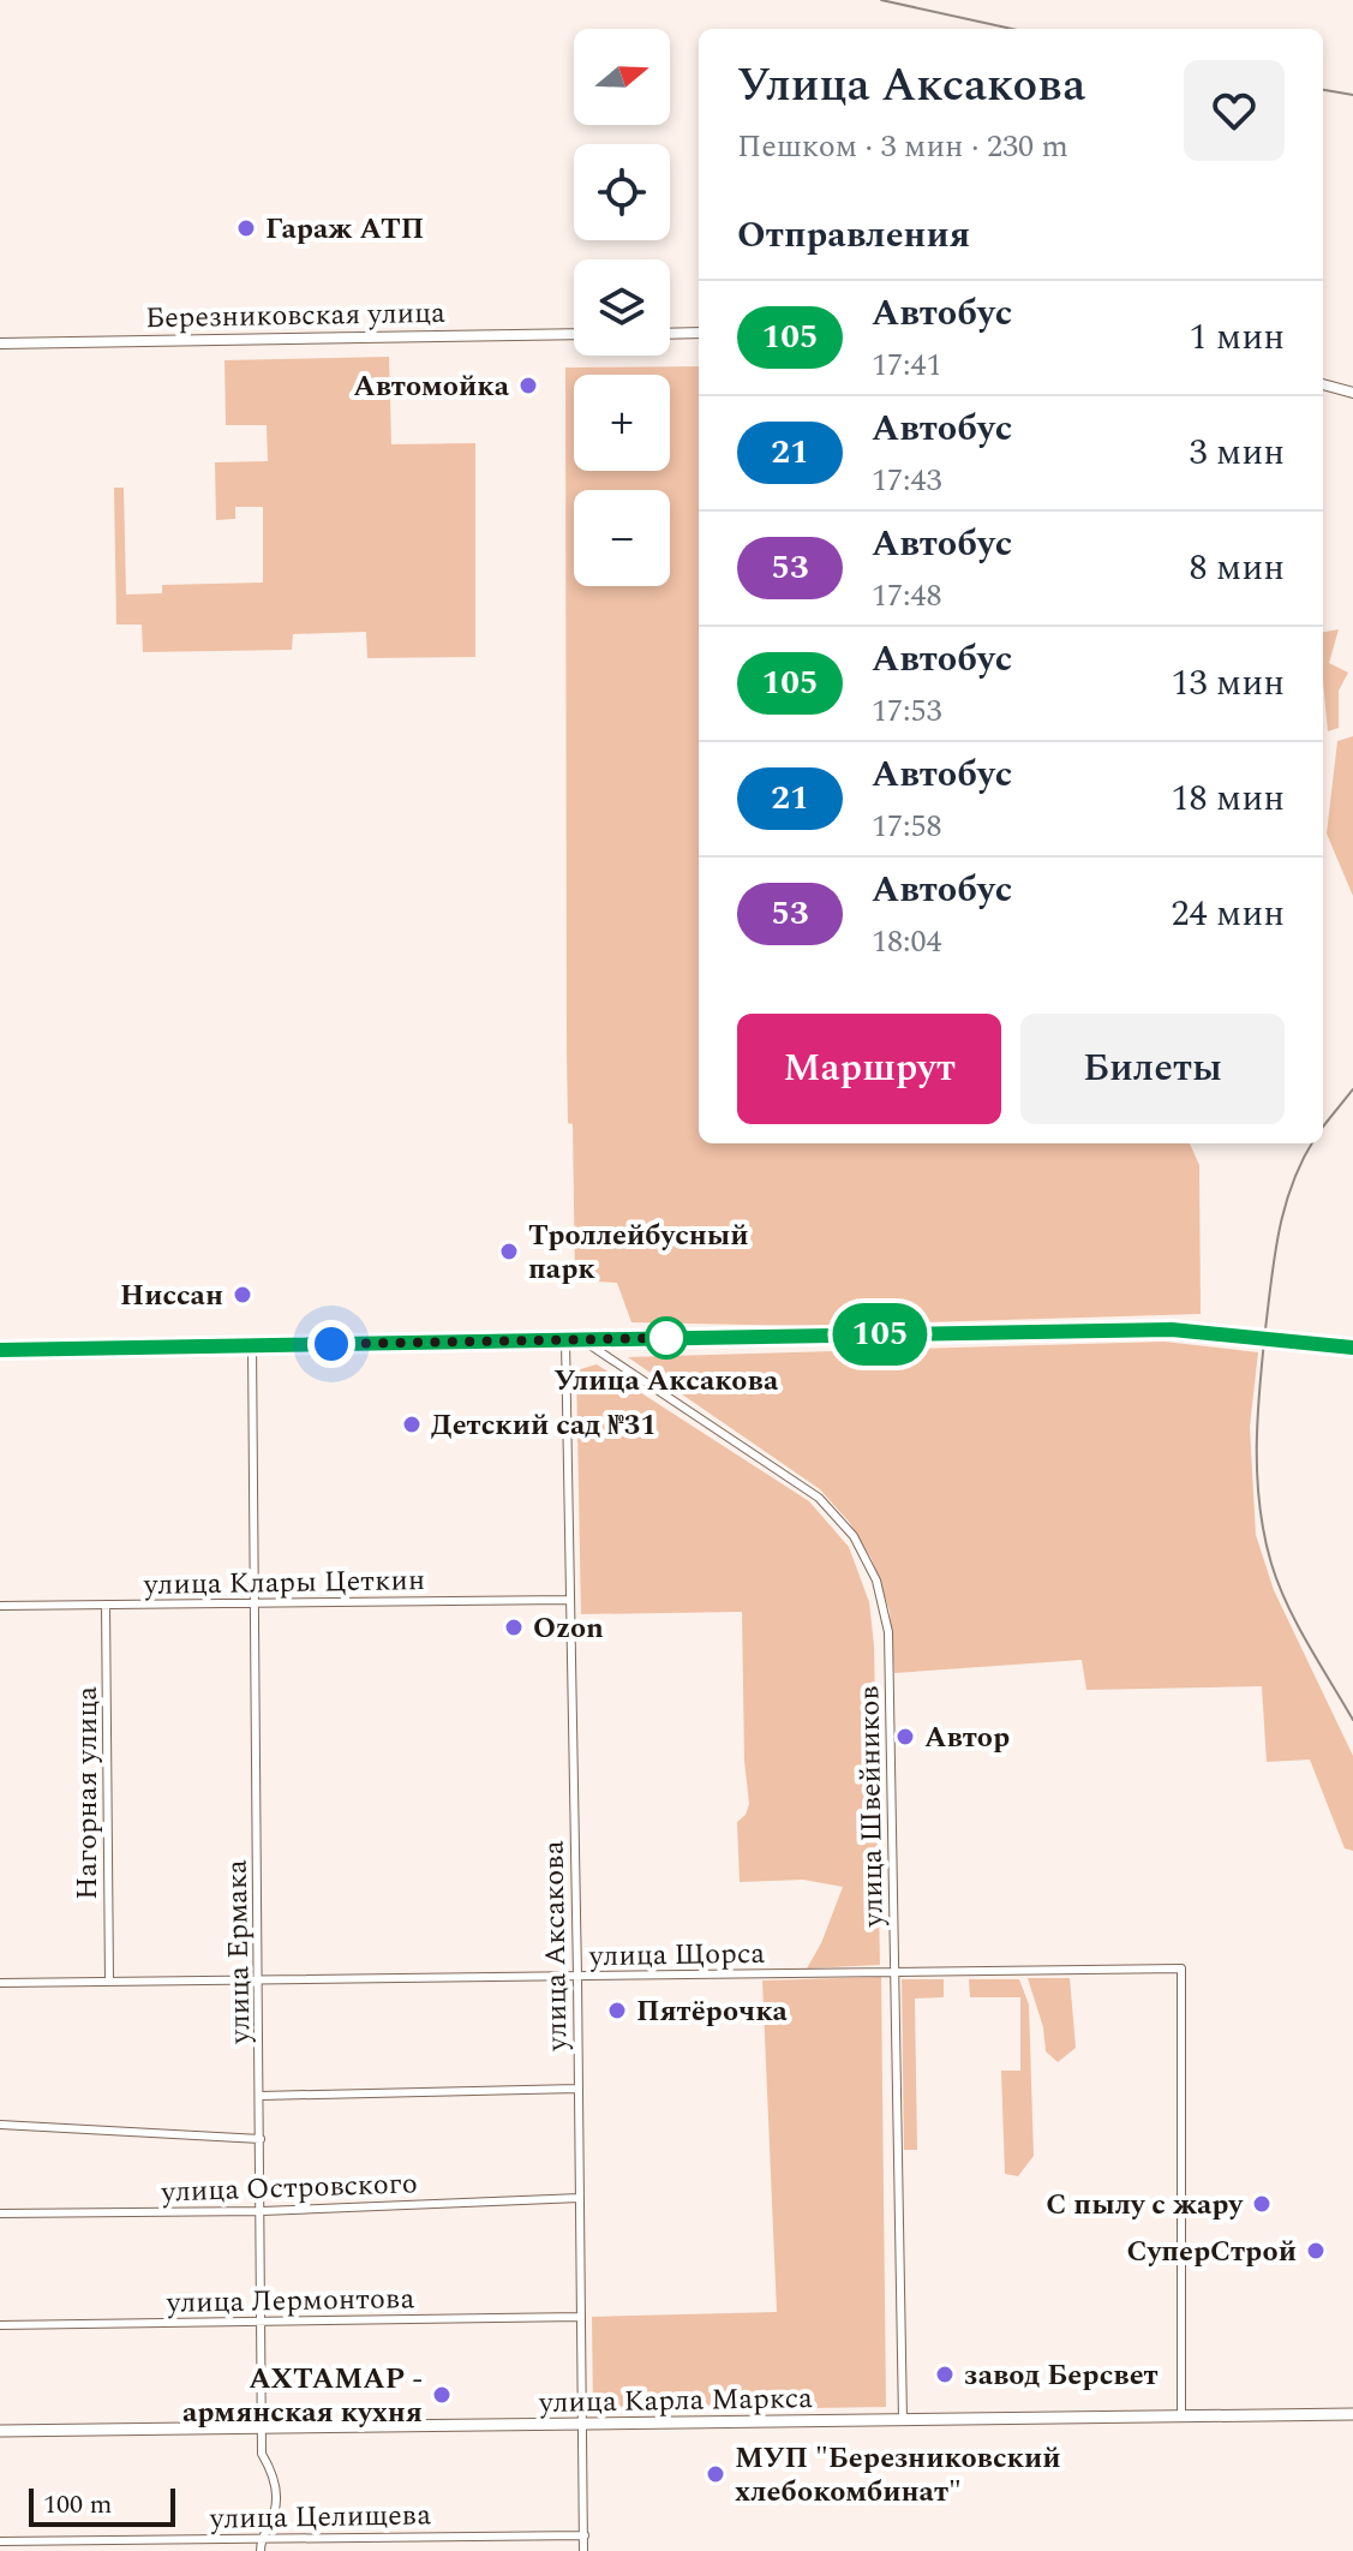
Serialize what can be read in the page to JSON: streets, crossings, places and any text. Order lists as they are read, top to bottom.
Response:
{
  "streets": {
    "main road": ["улица Карла Маркса"],
    "street": [
      "Березниковская улица",
      "улица Клары Цеткин",
      "Нагорная улица",
      "улица Швейников",
      "улица Аксакова",
      "улица Ермака",
      "улица Щорса",
      "улица Островского",
      "улица Лермонтова",
      "улица Целищева"
    ]
  },
  "crossings": [
    ["улица Клары Цеткин", "Нагорная улица"],
    ["улица Клары Цеткин", "улица Аксакова"],
    ["улица Клары Цеткин", "улица Ермака"],
    ["Нагорная улица", "улица Щорса"],
    ["улица Швейников", "улица Щорса"],
    ["улица Швейников", "улица Карла Маркса"],
    ["улица Аксакова", "улица Щорса"],
    ["улица Аксакова", "улица Островского"],
    ["улица Аксакова", "улица Лермонтова"],
    ["улица Аксакова", "улица Карла Маркса"],
    ["улица Аксакова", "улица Целищева"],
    ["улица Ермака", "улица Щорса"],
    ["улица Ермака", "улица Островского"],
    ["улица Ермака", "улица Лермонтова"],
    ["улица Ермака", "улица Карла Маркса"],
    ["улица Ермака", "улица Целищева"],
    ["улица Щорса", "улица Карла Маркса"]
  ],
  "places": [
    "Гараж АТП",
    "Автомойка",
    "Троллейбусный парк",
    "Ниссан",
    "Улица Аксакова",
    "Детский сад №31",
    "Ozon",
    "Автор",
    "Пятёрочка",
    "С пылу с жару",
    "СуперСтрой",
    "завод Берсвет",
    "АХТАМАР - армянская кухня",
    "МУП \"Березниковский хлебокомбинат\""
  ],
  "lines": ["bus line 105"],
  "scale_bar": "100 m",
  "north": "right",
  "page": {
    "on_map": "105",
    "map_buttons": ["+", "−"],
    "heading": [
      ["Улица Аксакова", "Пешком · 3 мин · 230 m"],
      "Отправления"
    ],
    "list": [
      {
        "mark": "105",
        "name": "Автобус",
        "note": "17:41",
        "value": "1 мин"
      },
      {
        "mark": "21",
        "name": "Автобус",
        "note": "17:43",
        "value": "3 мин"
      },
      {
        "mark": "53",
        "name": "Автобус",
        "note": "17:48",
        "value": "8 мин"
      },
      {
        "mark": "105",
        "name": "Автобус",
        "note": "17:53",
        "value": "13 мин"
      },
      {
        "mark": "21",
        "name": "Автобус",
        "note": "17:58",
        "value": "18 мин"
      },
      {
        "mark": "53",
        "name": "Автобус",
        "note": "18:04",
        "value": "24 мин"
      }
    ],
    "buttons": ["Маршрут", "Билеты"],
    "scale": "100 m"
  }
}
